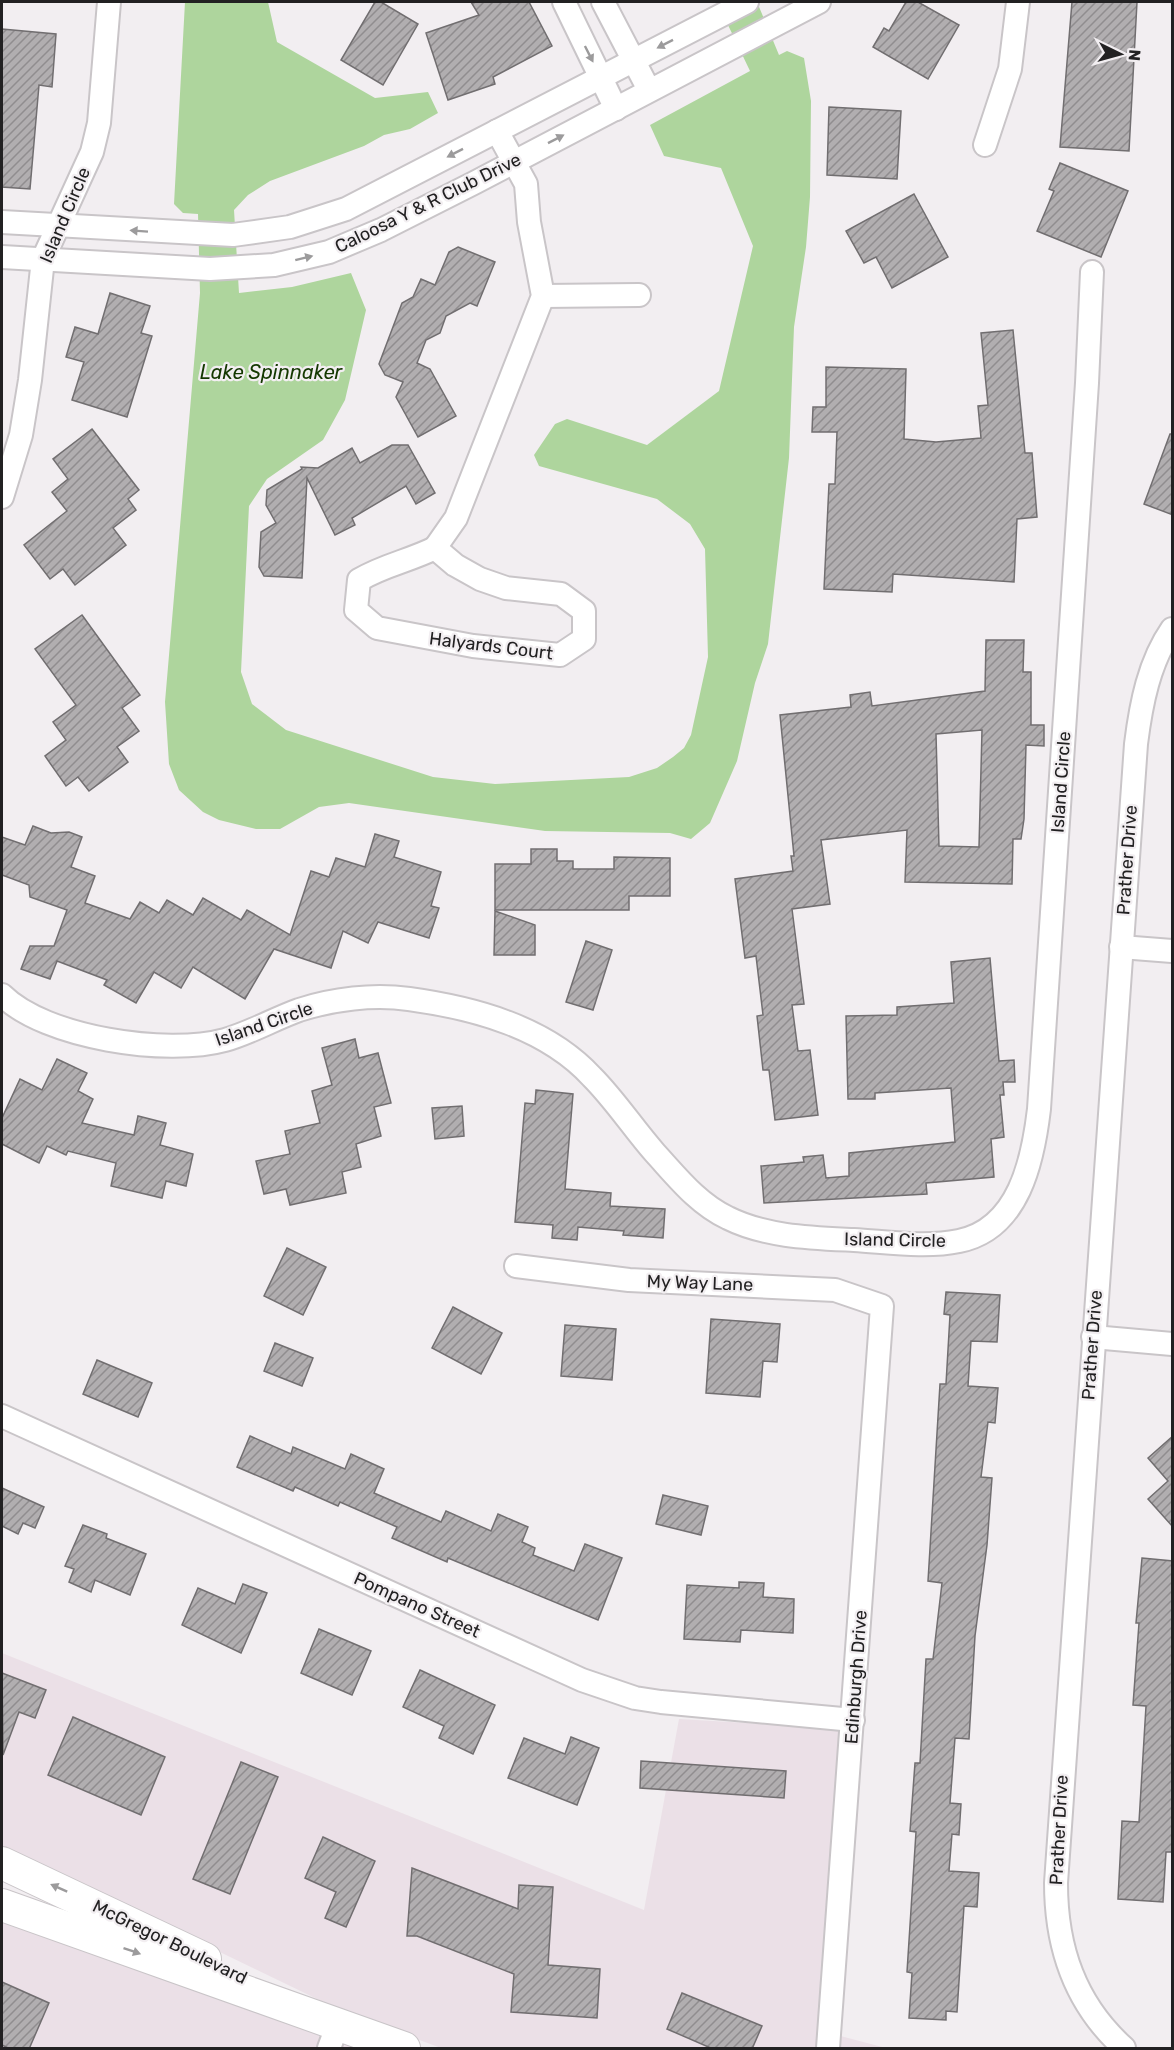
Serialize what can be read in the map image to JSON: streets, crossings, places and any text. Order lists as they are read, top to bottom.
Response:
{
  "streets": {
    "main road": ["McGregor Boulevard"],
    "street": [
      "Caloosa Y & R Club Drive",
      "Island Circle",
      "Halyards Court",
      "Prather Drive",
      "My Way Lane",
      "Pompano Street",
      "Edinburgh Drive"
    ]
  },
  "crossings": [
    ["Caloosa Y & R Club Drive", "Island Circle"],
    ["My Way Lane", "Edinburgh Drive"],
    ["Pompano Street", "Edinburgh Drive"]
  ],
  "water": ["Lake Spinnaker"],
  "north": "right"
}
